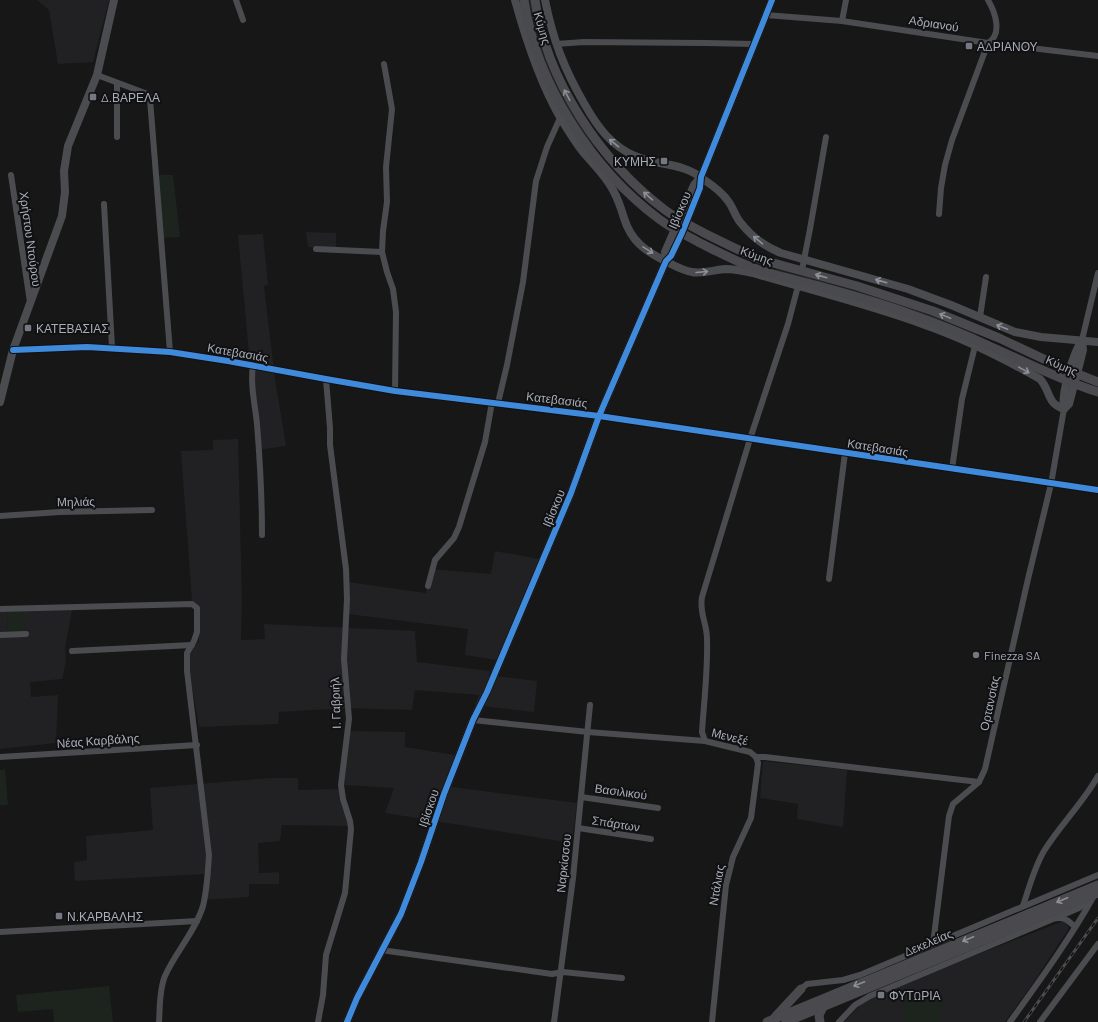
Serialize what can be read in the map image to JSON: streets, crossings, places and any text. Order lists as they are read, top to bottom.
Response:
{
  "streets": {
    "main road": ["Κύμης", "Δεκελείας"],
    "street": [
      "Αδριανού",
      "Ιβίσκου",
      "Χρήστου Ντούρου",
      "Κατεβασιάς",
      "Μηλιάς",
      "Ι. Γαβριήλ",
      "Ορτανσίας",
      "Μενεξέ",
      "Νέας Καρβάλης",
      "Βασιλικού",
      "Σπάρτων",
      "Ναρκίσσου",
      "Ντάλιας"
    ]
  },
  "crossings": [
    ["Αδριανού", "Ιβίσκου"],
    ["Κύμης", "Ιβίσκου"],
    ["Ιβίσκου", "Κατεβασιάς"],
    ["Ιβίσκου", "Μενεξέ"],
    ["Κατεβασιάς", "Ι. Γαβριήλ"],
    ["Κατεβασιάς", "Ορτανσίας"],
    ["Ορτανσίας", "Μενεξέ"],
    ["Μενεξέ", "Ναρκίσσου"],
    ["Μενεξέ", "Ντάλιας"],
    ["Βασιλικού", "Ναρκίσσου"],
    ["Σπάρτων", "Ναρκίσσου"]
  ],
  "places": {
    "transit": [
      "ΑΔΡΙΑΝΟΥ",
      "Δ.ΒΑΡΕΛΑ",
      "ΚΥΜΗΣ",
      "ΚΑΤΕΒΑΣΙΑΣ",
      "Ν.ΚΑΡΒΑΛΗΣ",
      "ΦΥΤΩΡΙΑ"
    ],
    "other": ["Finezza SA"]
  }
}
